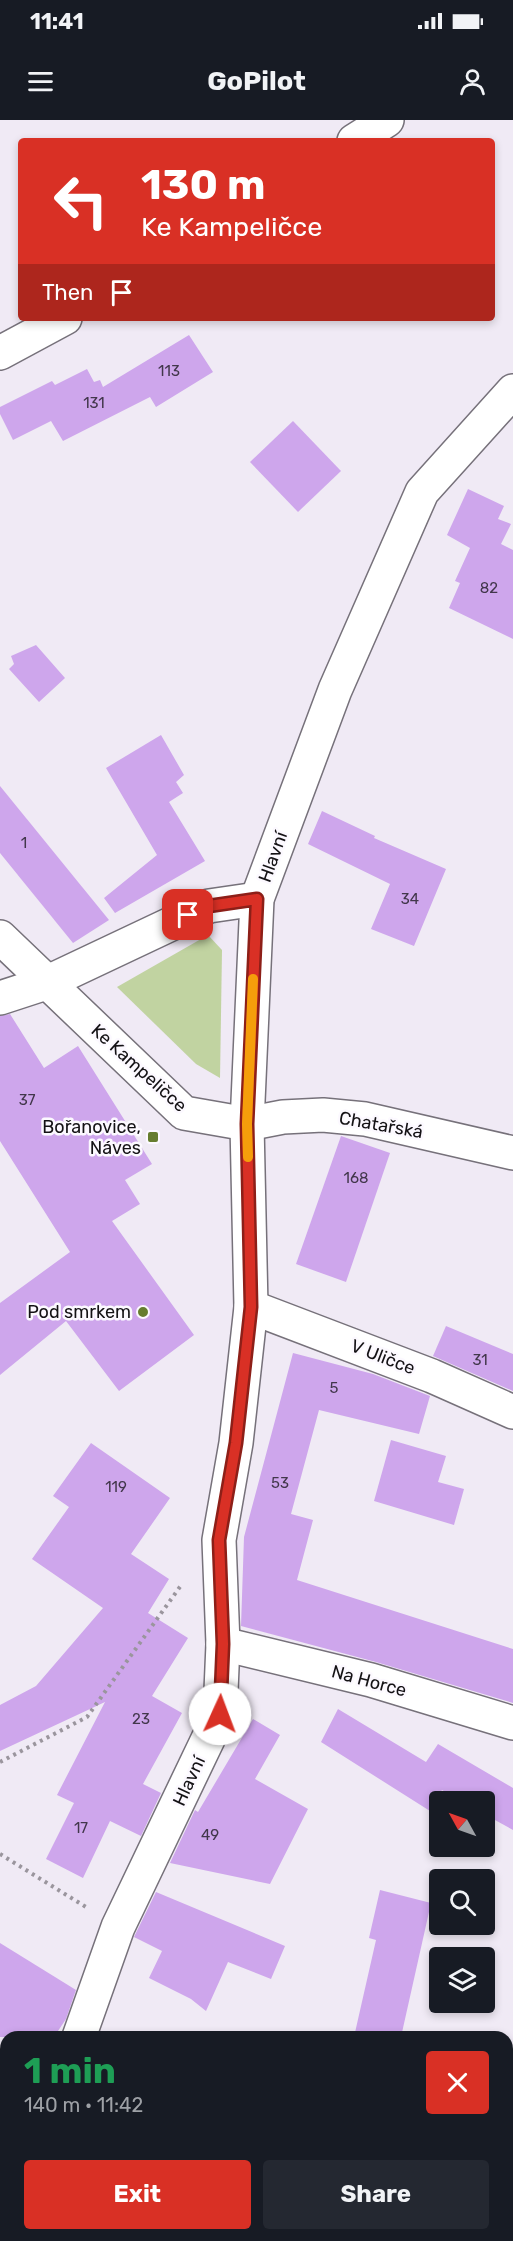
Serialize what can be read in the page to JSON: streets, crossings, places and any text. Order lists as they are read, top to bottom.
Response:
{
  "streets": {
    "street": [
      "Hlavní",
      "Ke Kampeličce",
      "Chatařská",
      "V Uličce",
      "Na Horce"
    ]
  },
  "crossings": [
    ["Hlavní", "Ke Kampeličce"],
    ["Hlavní", "Chatařská"],
    ["Hlavní", "V Uličce"],
    ["Hlavní", "Na Horce"],
    ["Ke Kampeličce", "Chatařská"]
  ],
  "places": {
    "transit": ["Bořanovice, Náves"],
    "other": ["Pod smrkem"]
  },
  "house_numbers": [
    "113",
    "131",
    "82",
    "1",
    "34",
    "37",
    "168",
    "31",
    "5",
    "53",
    "119",
    "23",
    "17",
    "49"
  ],
  "north": "top left",
  "page": {
    "status": "11:41",
    "header": "GoPilot",
    "turn": ["130 m", "Ke Kampeličce"],
    "then": "Then",
    "heading": ["1 min", "140 m · 11:42"],
    "buttons": ["Exit", "Share"]
  }
}
